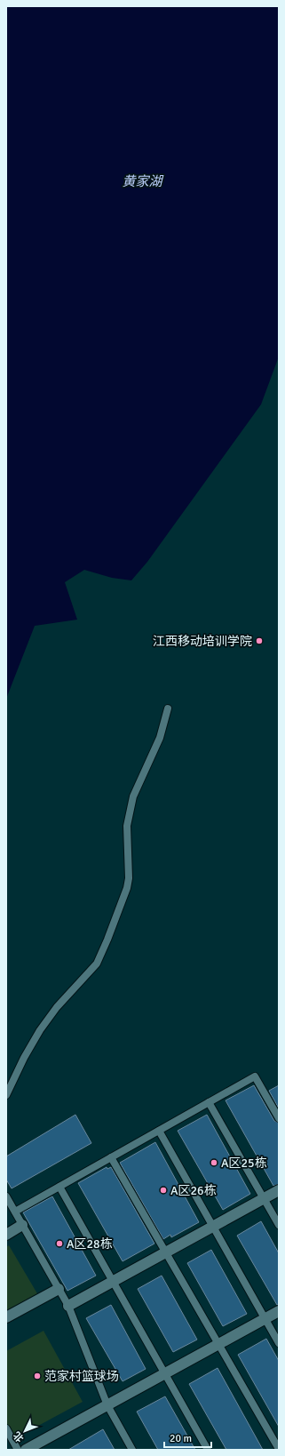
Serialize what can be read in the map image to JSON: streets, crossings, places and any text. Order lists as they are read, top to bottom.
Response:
{
  "water": ["黄家湖"],
  "places": [
    "江西移动培训学院",
    "A区25栋",
    "A区26栋",
    "A区28栋",
    "范家村篮球场"
  ],
  "scale_bar": "20 m",
  "north": "bottom left"
}
